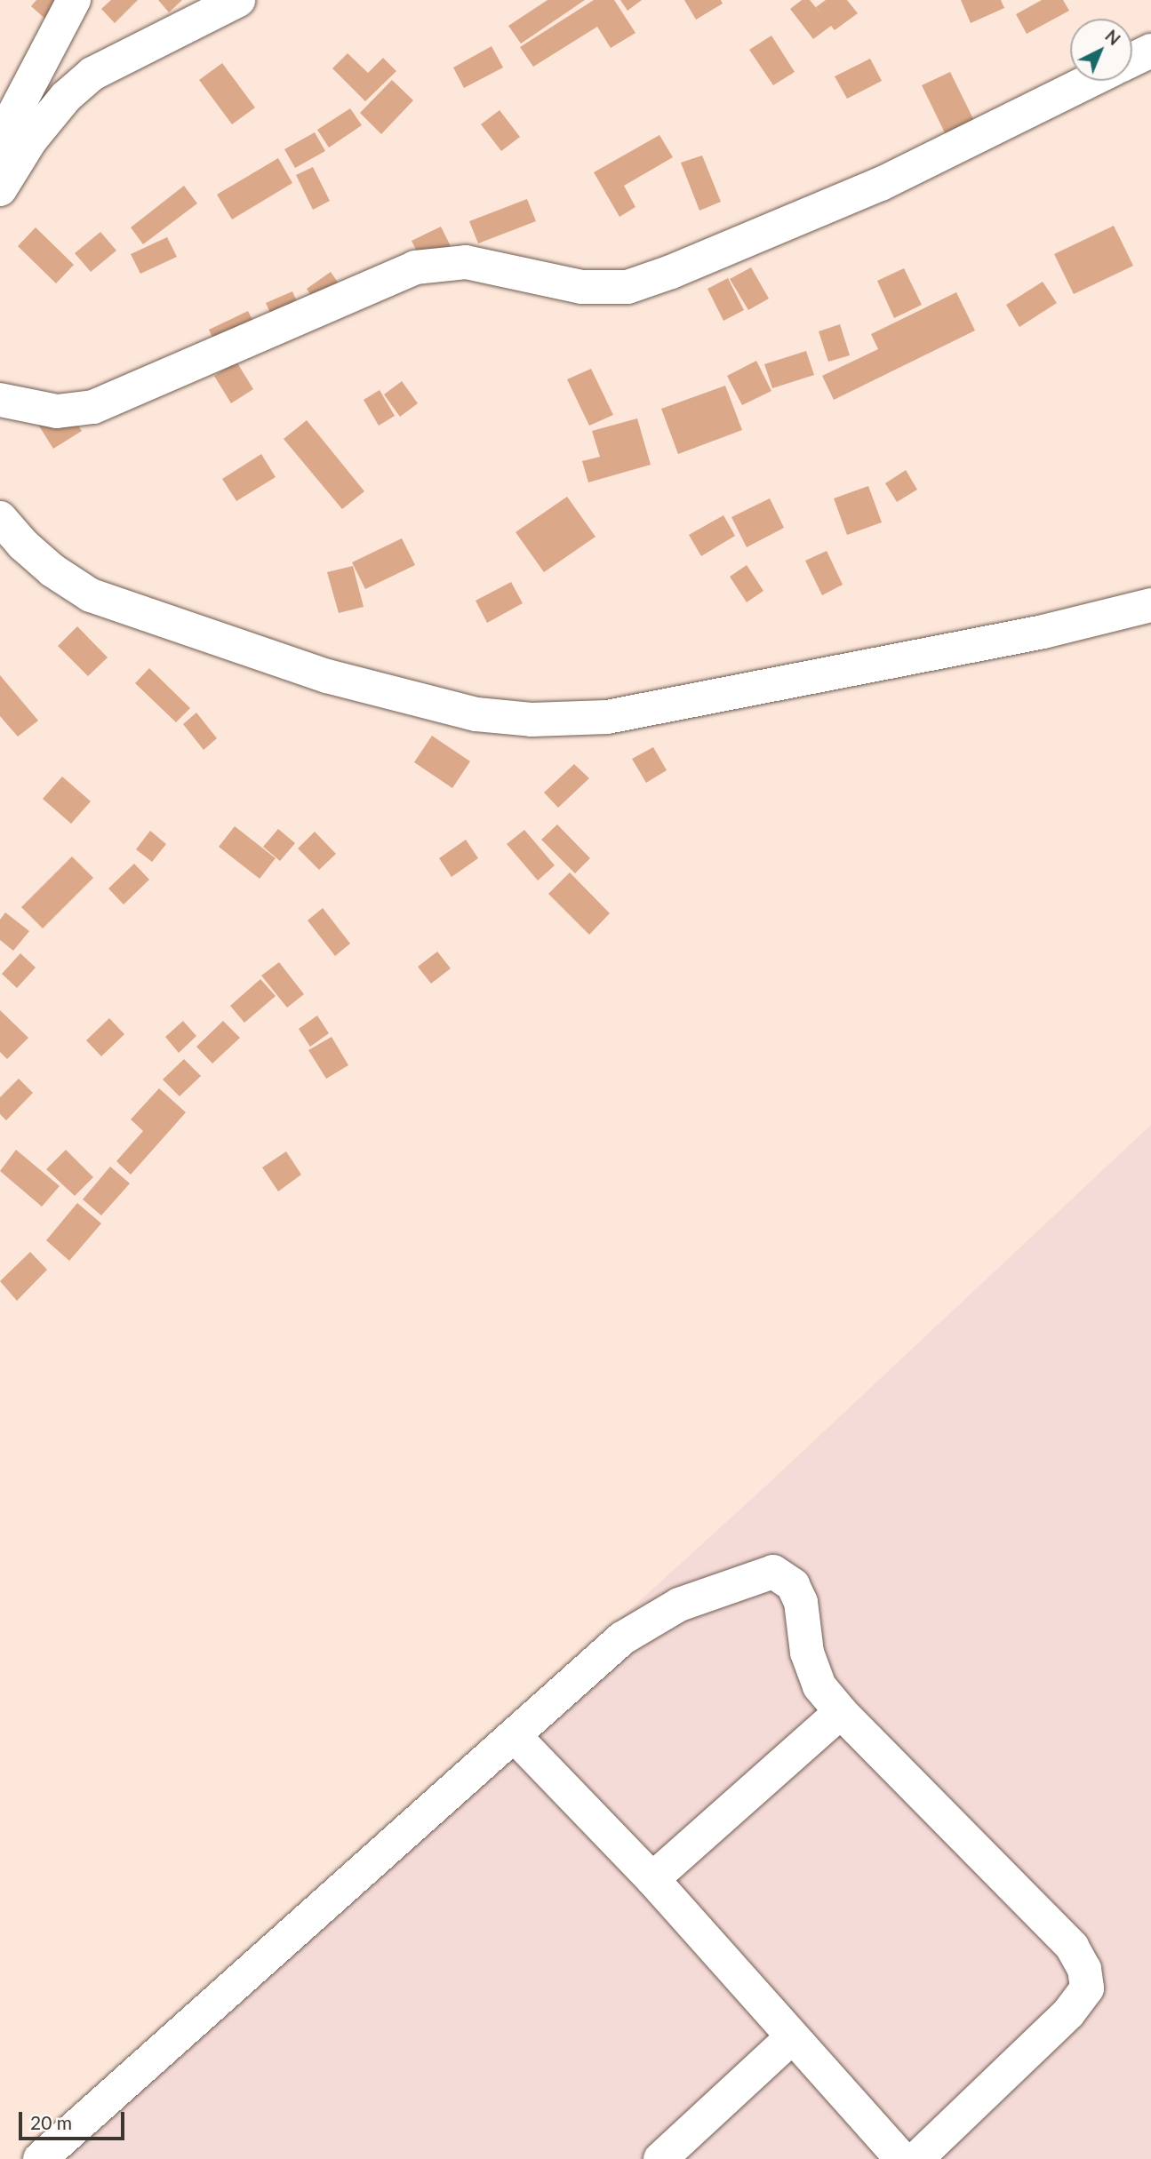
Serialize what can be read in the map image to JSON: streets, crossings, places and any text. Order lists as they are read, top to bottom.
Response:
{
  "scale_bar": "20 m",
  "north": "top right"
}
